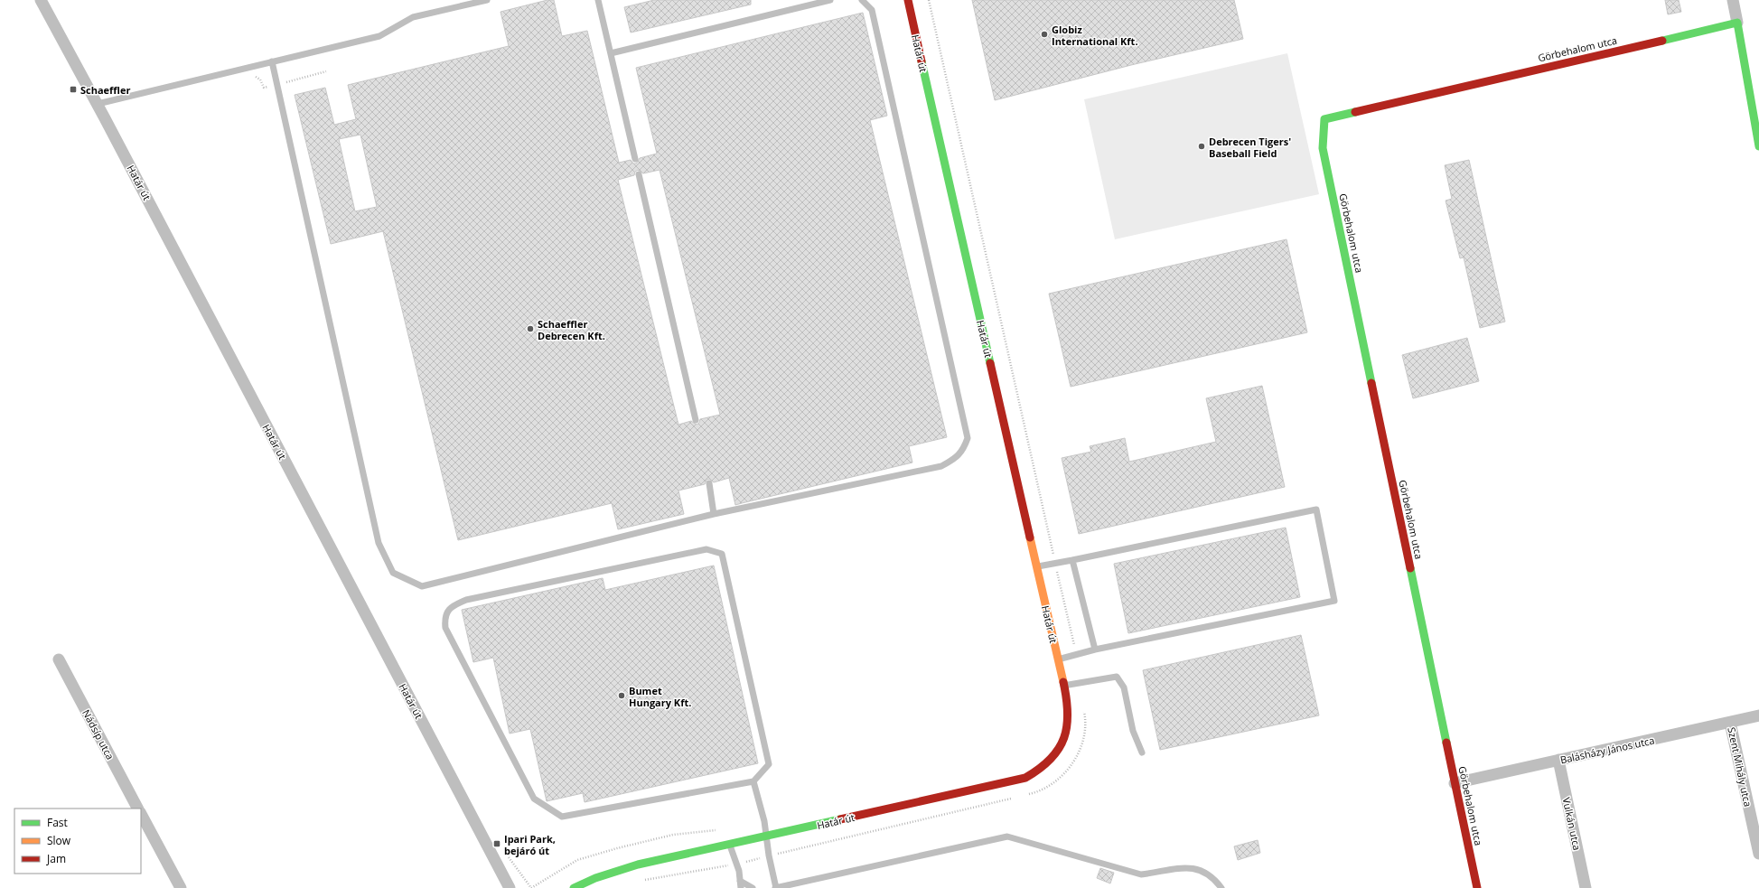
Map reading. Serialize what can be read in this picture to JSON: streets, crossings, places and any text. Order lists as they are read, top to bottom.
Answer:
{
  "streets": {
    "street": [
      "Görbehalom utca",
      "Határ út",
      "Nádsíp utca",
      "Balásházy János utca",
      "Szent Mihály utca",
      "Vulkán utca"
    ]
  },
  "crossings": [
    ["Görbehalom utca", "Balásházy János utca"],
    ["Balásházy János utca", "Szent Mihály utca"],
    ["Balásházy János utca", "Vulkán utca"]
  ],
  "places": {
    "other": [
      "Globiz International Kft.",
      "Debrecen Tigers' Baseball Field",
      "Schaeffler Debrecen Kft.",
      "Bumet Hungary Kft."
    ],
    "transit": ["Schaeffler", "Ipari Park, bejáró út"]
  },
  "legend": ["Fast", "Slow", "Jam"]
}
